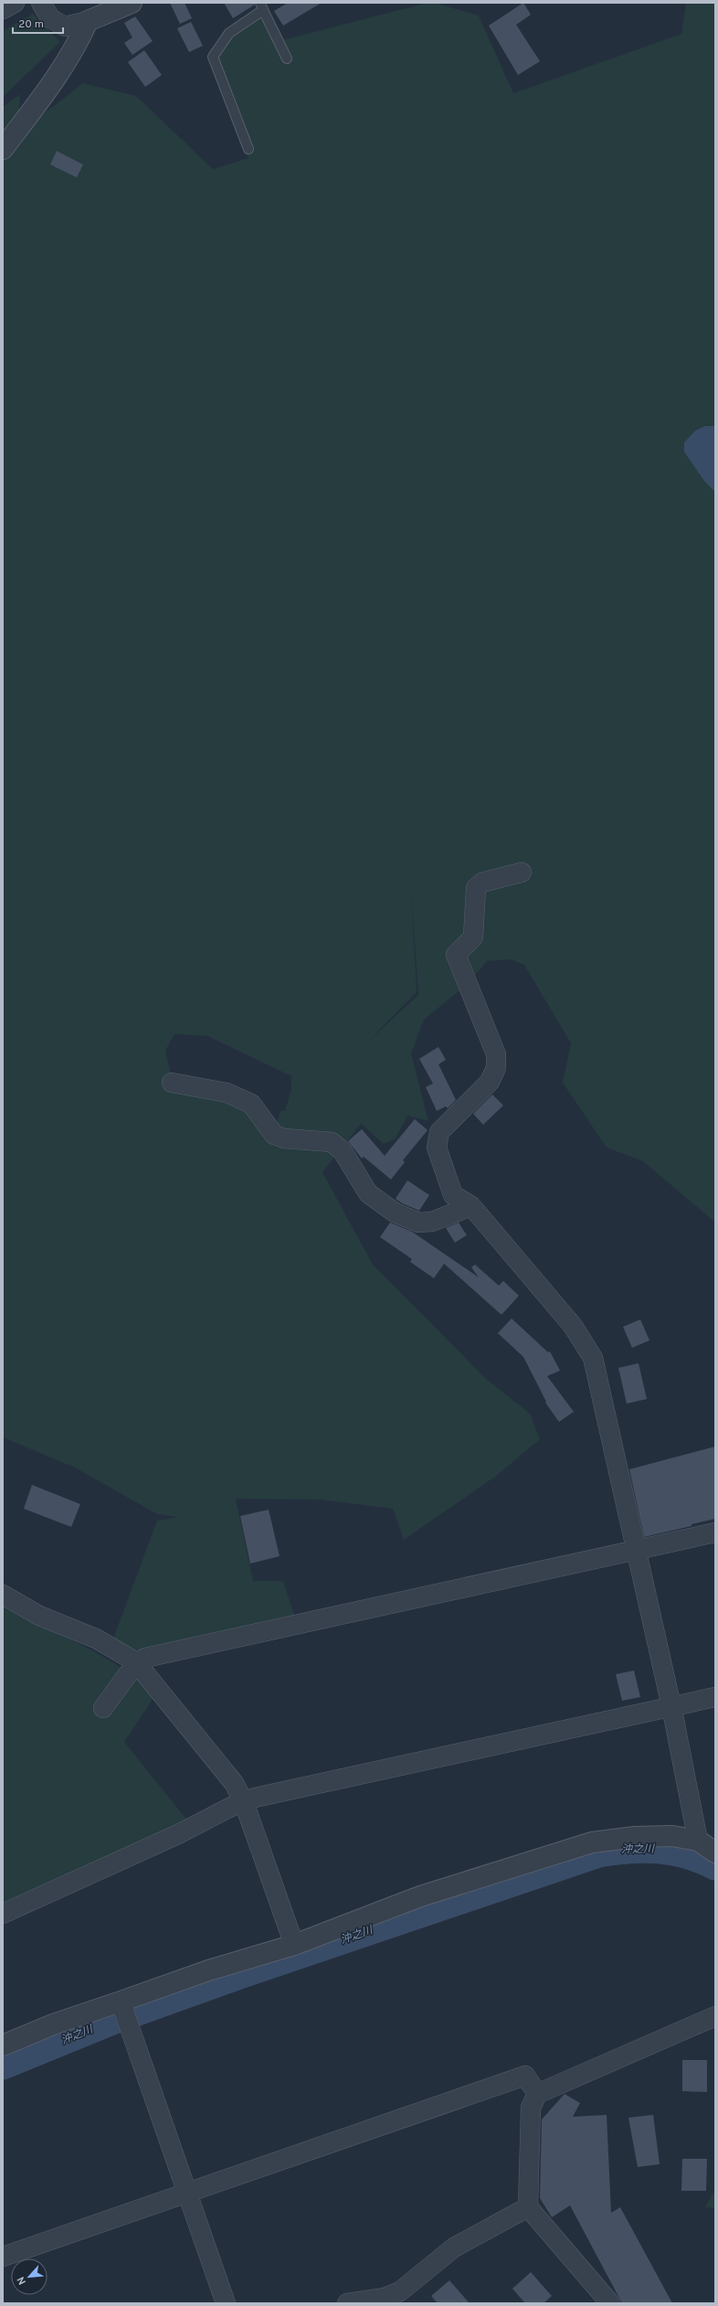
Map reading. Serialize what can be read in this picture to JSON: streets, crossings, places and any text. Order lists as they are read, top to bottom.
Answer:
{
  "water": ["沖之川"],
  "scale_bar": "20 m",
  "north": "bottom left"
}
